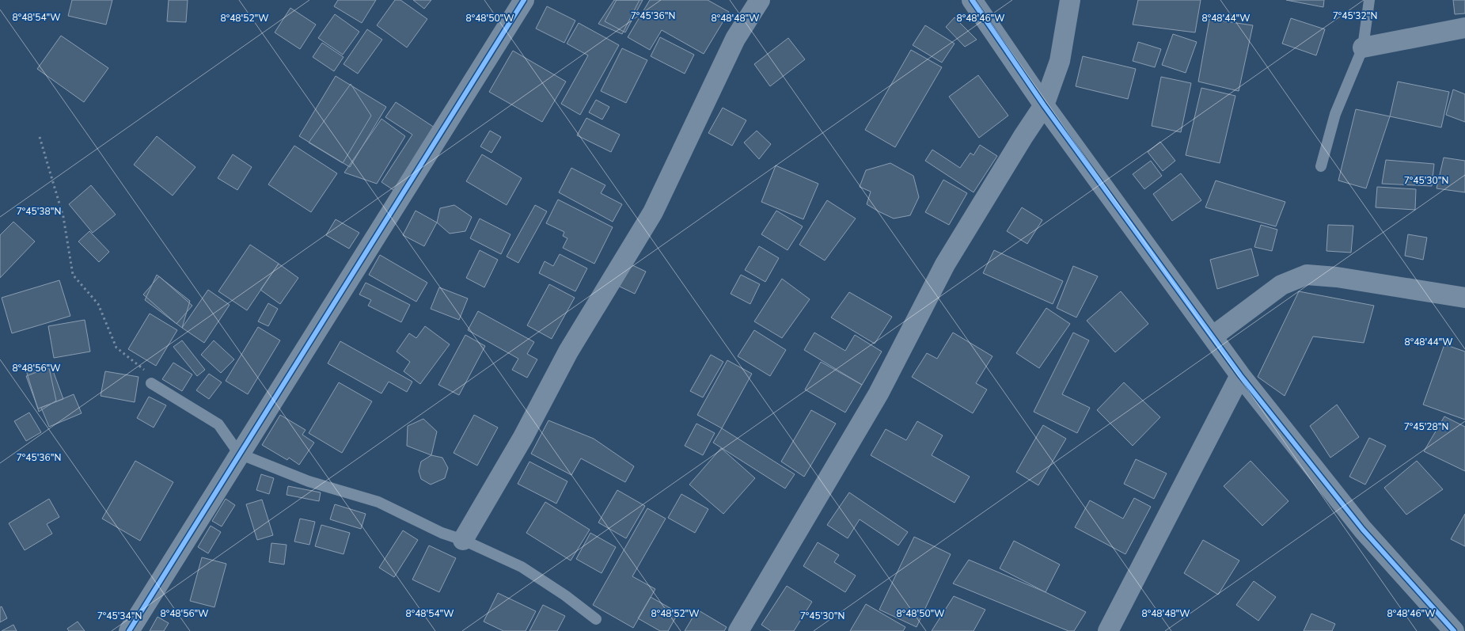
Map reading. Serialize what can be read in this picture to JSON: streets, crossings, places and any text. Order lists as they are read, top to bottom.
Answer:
{
  "coordinates": [
    "7°45'36\"N",
    "7°45'32\"N",
    "8°48'54\"W",
    "8°48'52\"W",
    "8°48'50\"W",
    "8°48'48\"W",
    "8°48'46\"W",
    "8°48'44\"W",
    "7°45'30\"N",
    "7°45'38\"N",
    "8°48'56\"W",
    "7°45'28\"N",
    "7°45'34\"N"
  ]
}
